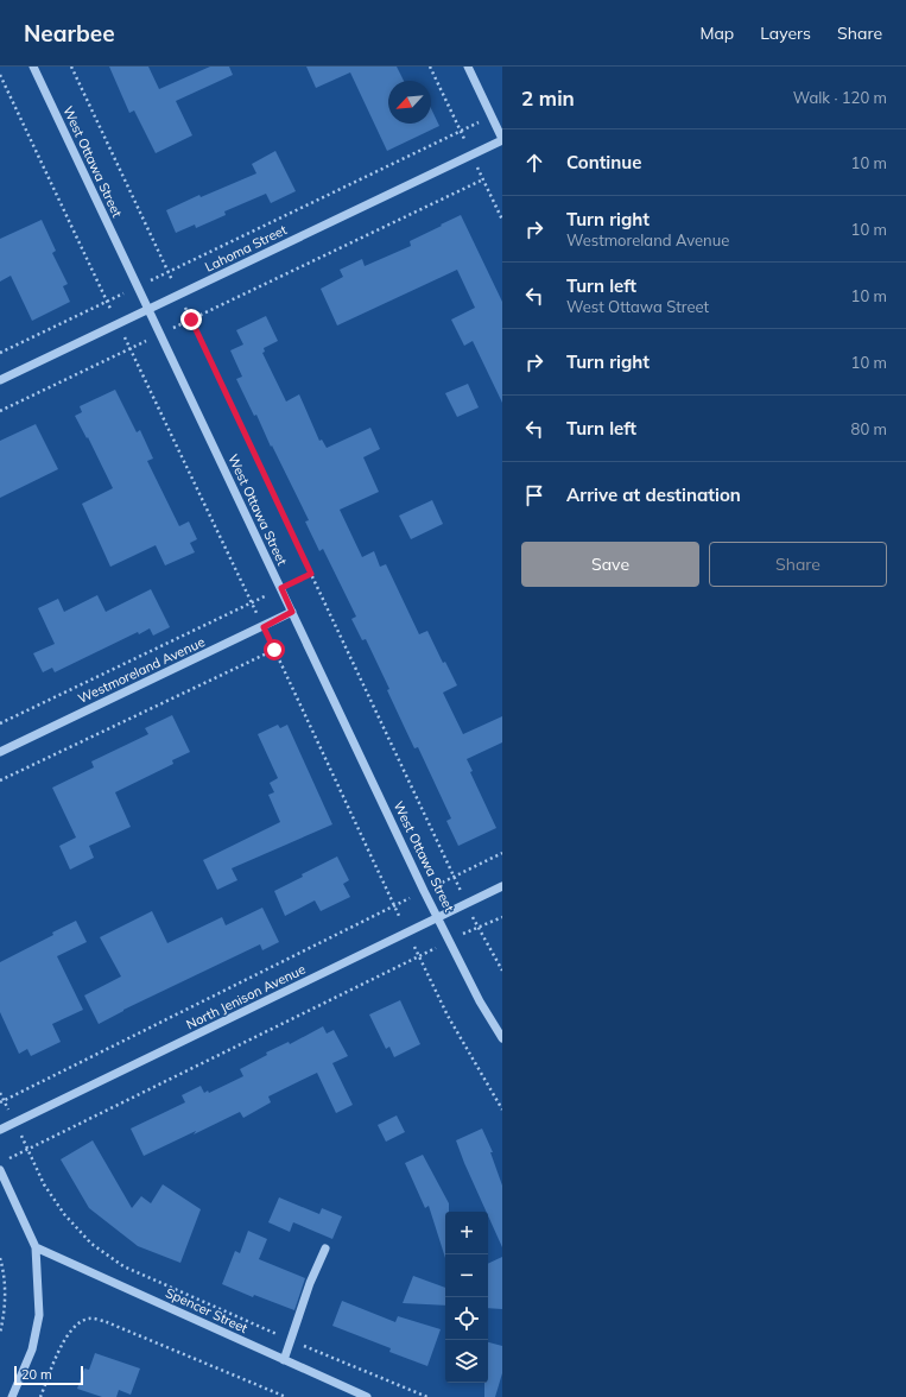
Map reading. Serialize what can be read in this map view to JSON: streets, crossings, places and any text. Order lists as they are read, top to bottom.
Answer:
{
  "streets": {
    "street": [
      "West Ottawa Street",
      "Lahoma Street",
      "Westmoreland Avenue",
      "North Jenison Avenue",
      "Spencer Street"
    ]
  },
  "crossings": [
    ["West Ottawa Street", "Lahoma Street"],
    ["West Ottawa Street", "Westmoreland Avenue"],
    ["West Ottawa Street", "North Jenison Avenue"]
  ],
  "scale_bar": "20 m",
  "north": "bottom left",
  "page": {
    "header": "Nearbee",
    "nav": ["Map", "Layers", "Share"],
    "heading": ["2 min", "Walk · 120 m"],
    "list": [
      ["Continue", "10 m"],
      ["Turn right", "Westmoreland Avenue", "10 m"],
      ["Turn left", "West Ottawa Street", "10 m"],
      ["Turn right", "10 m"],
      ["Turn left", "80 m"],
      "Arrive at destination"
    ],
    "buttons": ["Save", "Share"],
    "map_buttons": ["+", "−"],
    "scale": "20 m"
  }
}
